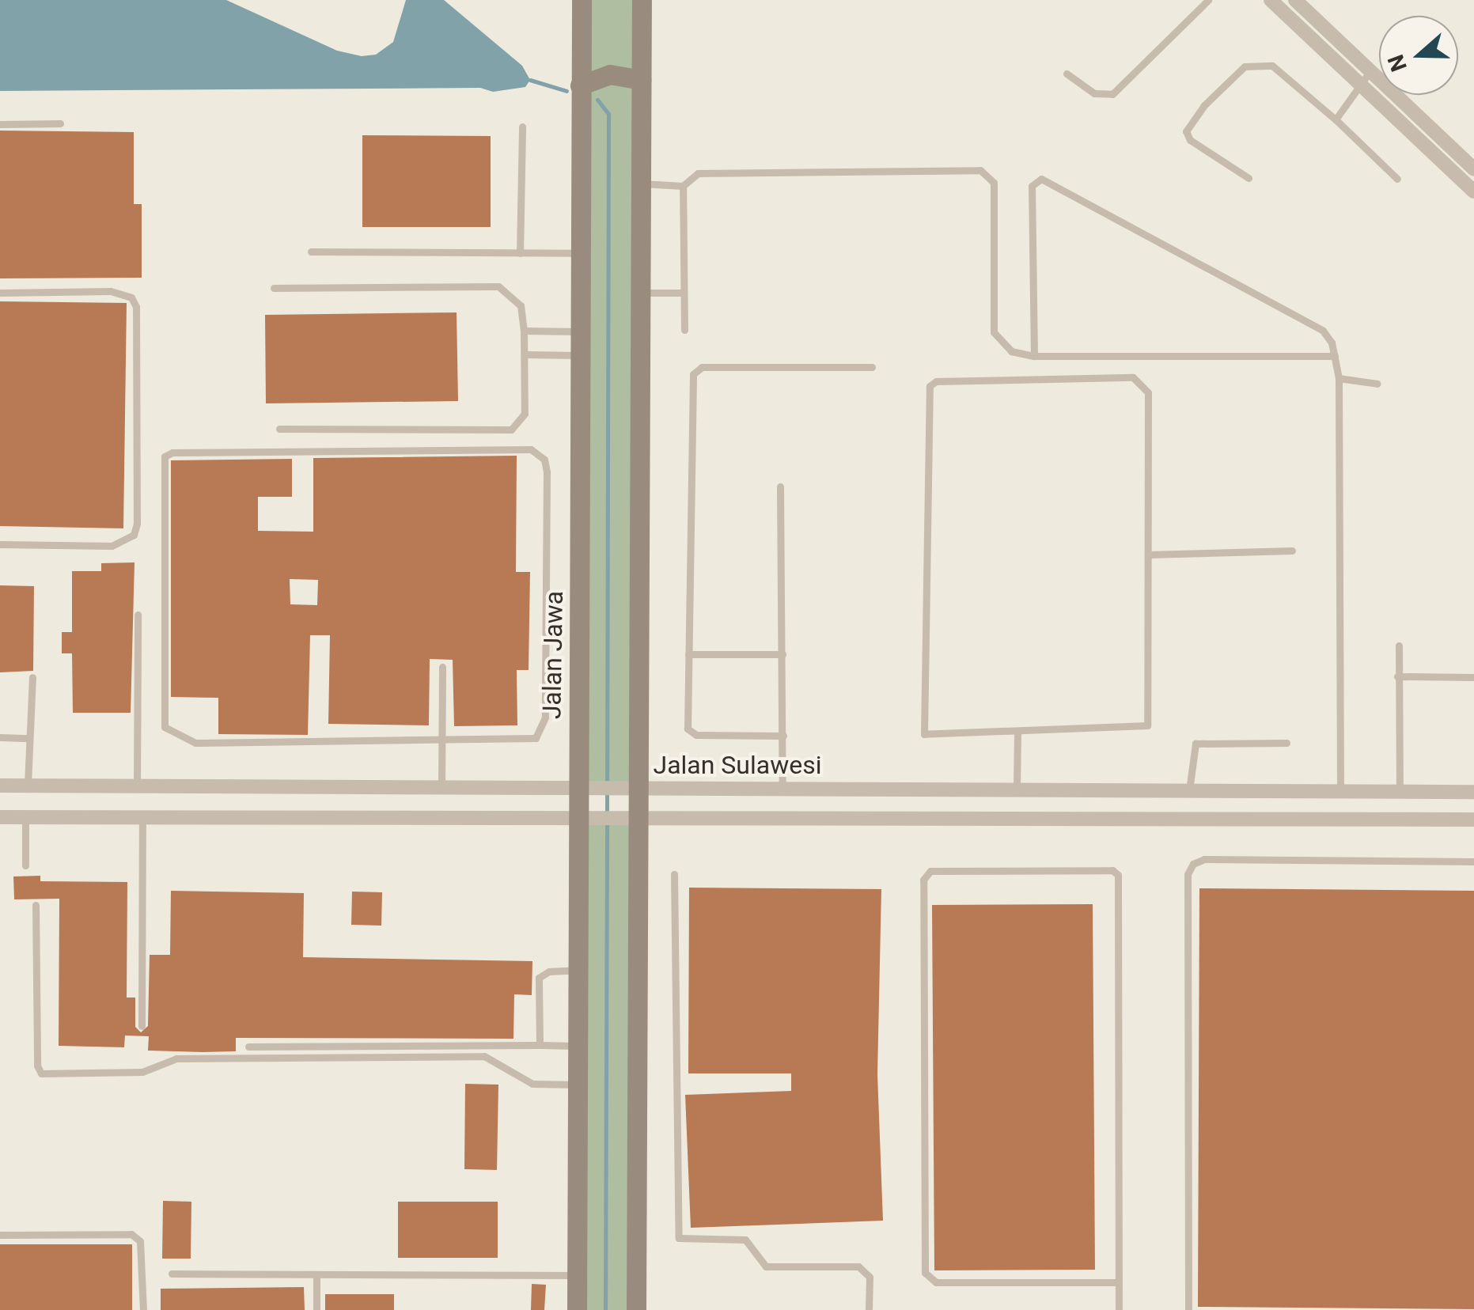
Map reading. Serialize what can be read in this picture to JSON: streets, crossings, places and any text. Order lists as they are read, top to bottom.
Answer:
{
  "streets": {
    "street": ["Jalan Jawa", "Jalan Sulawesi"]
  },
  "crossings": [
    ["Jalan Jawa", "Jalan Sulawesi"]
  ],
  "north": "left"
}
